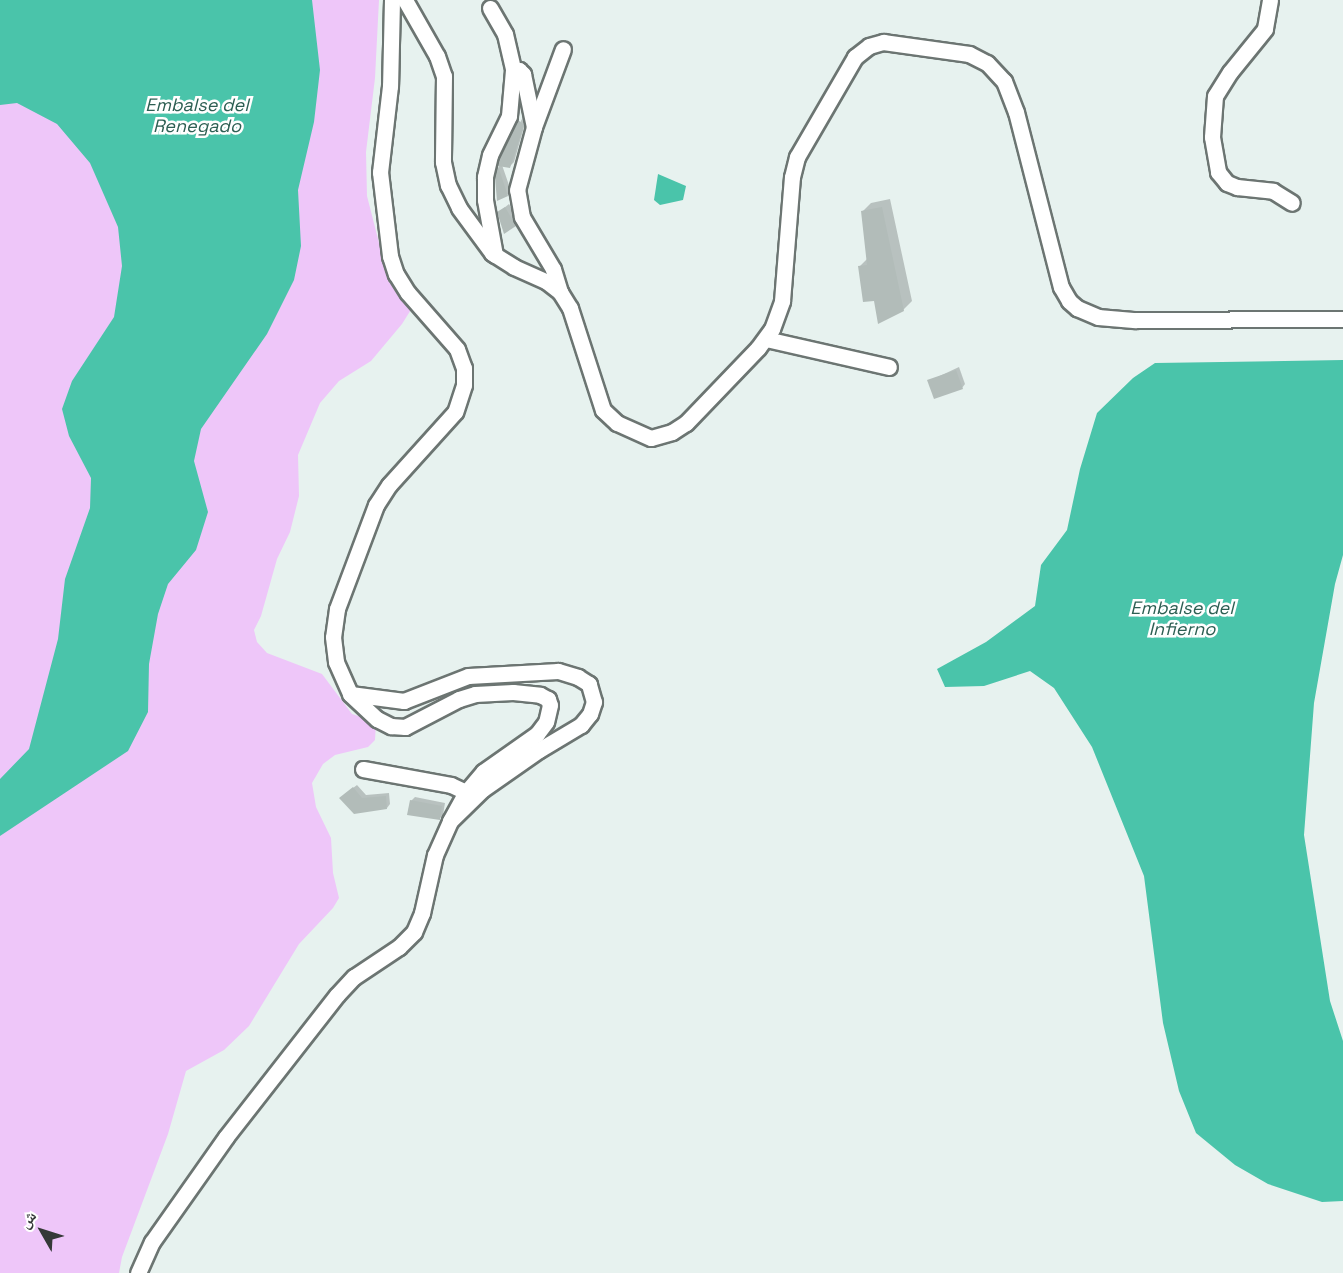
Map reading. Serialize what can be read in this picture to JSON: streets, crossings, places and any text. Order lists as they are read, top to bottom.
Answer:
{
  "water": ["Embalse del Renegado", "Embalse del Infierno"],
  "north": "top left"
}
